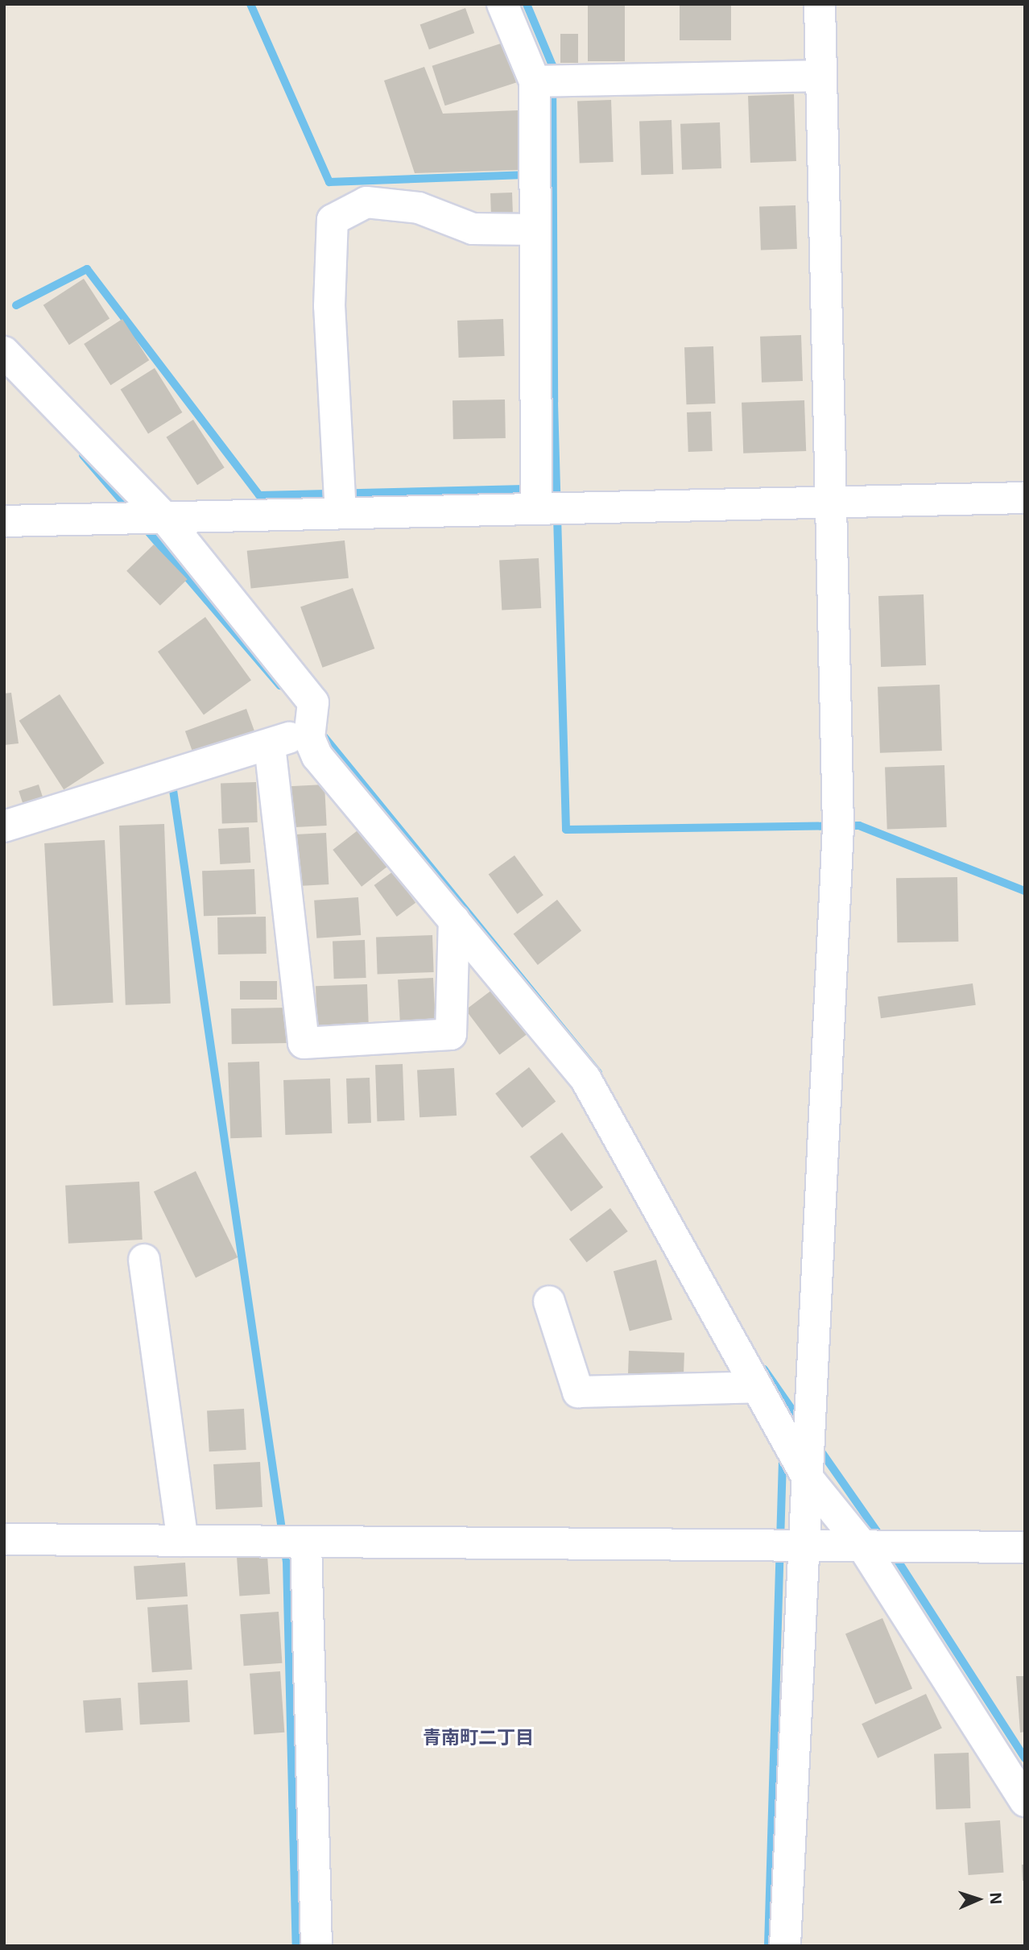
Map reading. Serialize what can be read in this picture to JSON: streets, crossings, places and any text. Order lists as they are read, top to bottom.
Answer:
{
  "districts": ["青南町二丁目"],
  "north": "right"
}
